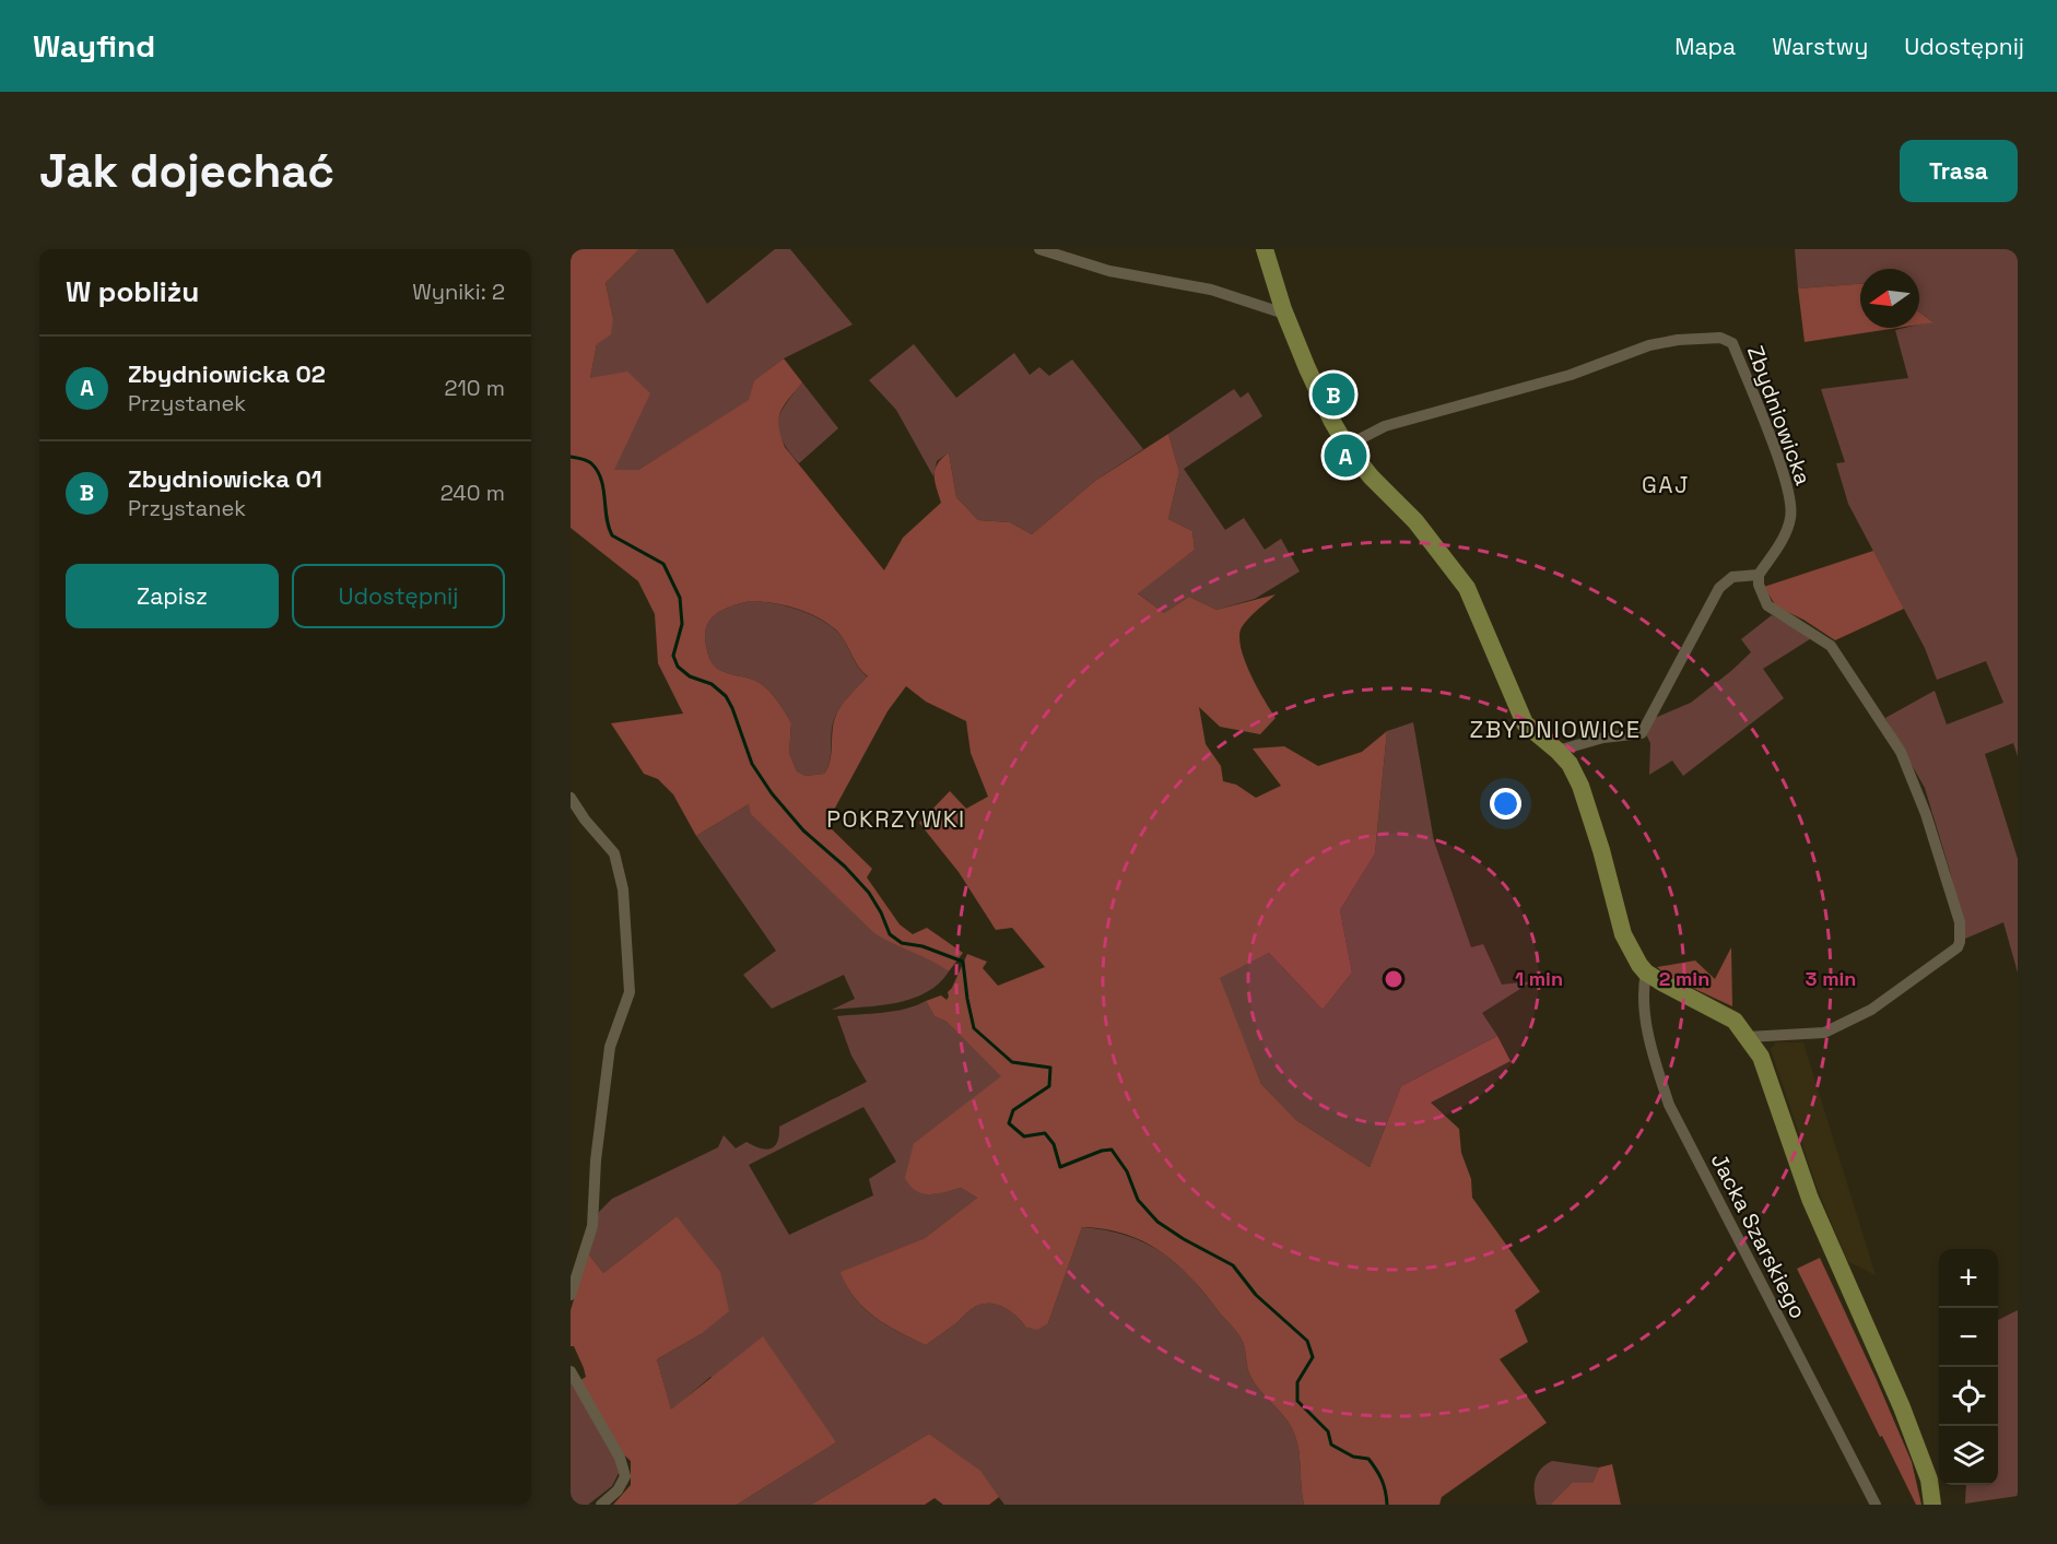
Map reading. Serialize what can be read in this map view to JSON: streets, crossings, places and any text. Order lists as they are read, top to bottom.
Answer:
{
  "streets": {
    "street": ["Zbydniowicka", "Jacka Szarskiego"]
  },
  "districts": ["GAJ", "ZBYDNIOWICE", "POKRZYWKI"],
  "north": "left",
  "page": {
    "header": "Wayfind",
    "nav": ["Mapa", "Warstwy", "Udostępnij"],
    "buttons": [
      "Trasa",
      ["Zapisz", "Udostępnij"]
    ],
    "title": "Jak dojechać",
    "heading": ["W pobliżu", "Wyniki: 2"],
    "list": [
      {
        "mark": "A",
        "name": "Zbydniowicka 02",
        "note": "Przystanek",
        "value": "210 m"
      },
      {
        "mark": "B",
        "name": "Zbydniowicka 01",
        "note": "Przystanek",
        "value": "240 m"
      }
    ],
    "pins": ["B", "A"],
    "map_buttons": ["+", "−"]
  },
  "rings": ["1 min", "2 min", "3 min"]
}
